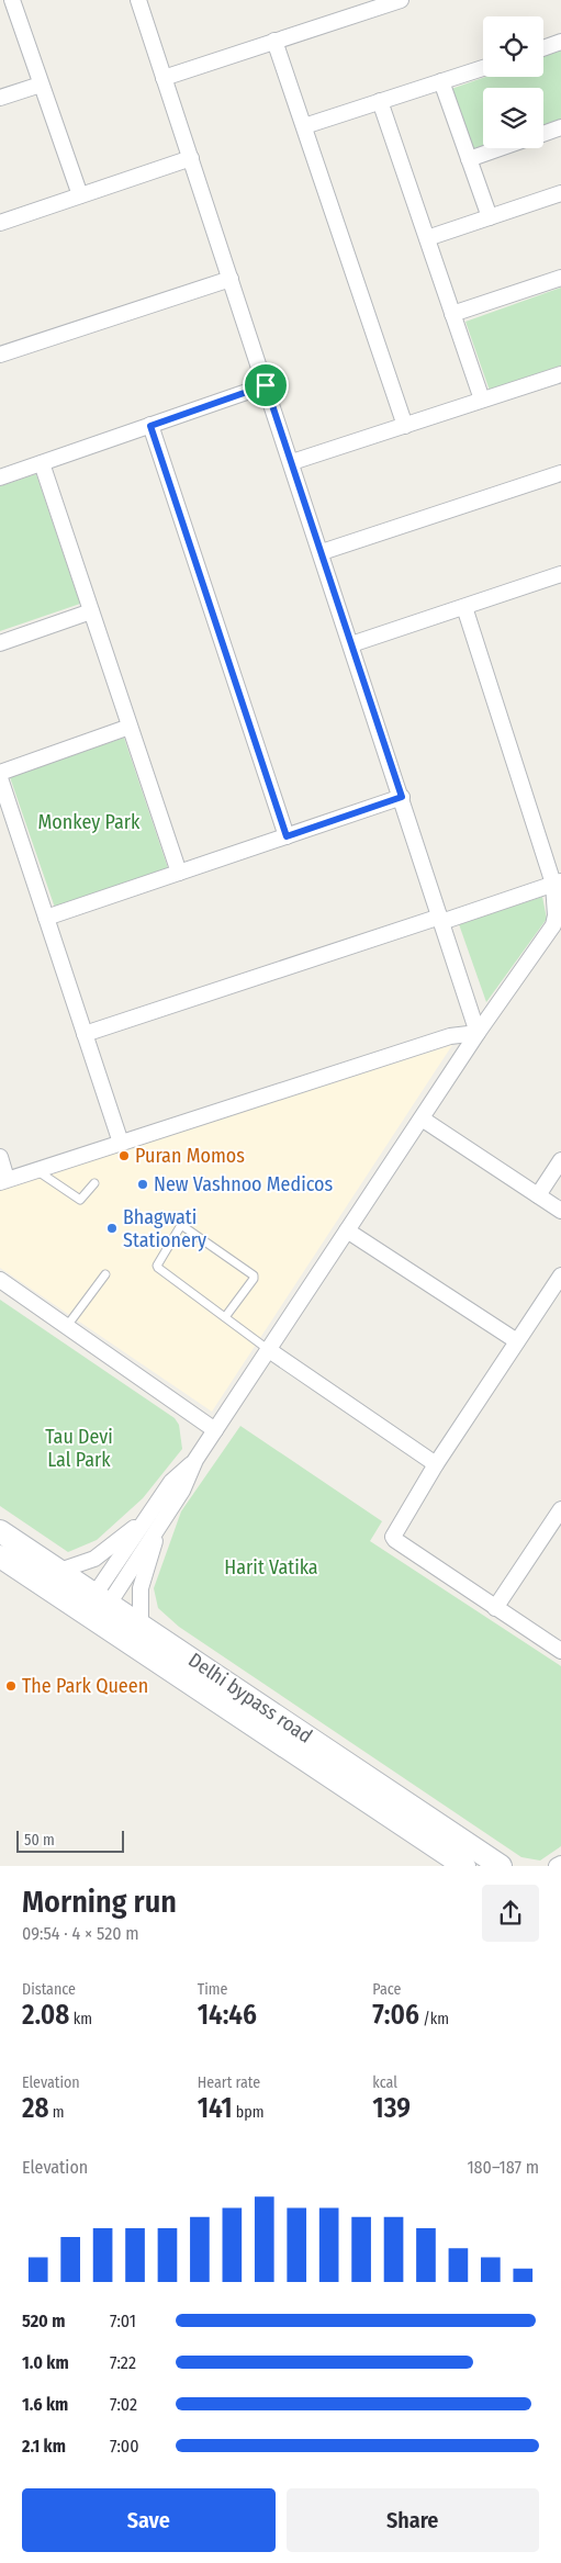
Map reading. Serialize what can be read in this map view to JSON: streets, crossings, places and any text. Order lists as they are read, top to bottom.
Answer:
{
  "streets": {
    "main road": ["Delhi bypass road"]
  },
  "parks": ["Monkey Park", "Tau Devi Lal Park", "Harit Vatika"],
  "places": [
    "Puran Momos",
    "New Vashnoo Medicos",
    "Bhagwati Stationery",
    "The Park Queen"
  ],
  "scale_bar": "50 m",
  "page": {
    "scale": "50 m",
    "heading": ["Morning run", "09:54 · 4 × 520 m"],
    "stats": [
      ["Distance", "2.08 km"],
      ["Time", "14:46"],
      ["Pace", "7:06 /km"],
      ["Elevation", "28 m"],
      ["Heart rate", "141 bpm"],
      ["kcal", "139"]
    ],
    "chart": ["Elevation", "180–187 m"],
    "list": [
      {
        "name": "520 m",
        "note": "7:01"
      },
      {
        "name": "1.0 km",
        "note": "7:22"
      },
      {
        "name": "1.6 km",
        "note": "7:02"
      },
      {
        "name": "2.1 km",
        "note": "7:00"
      }
    ],
    "buttons": ["Save", "Share"]
  }
}
